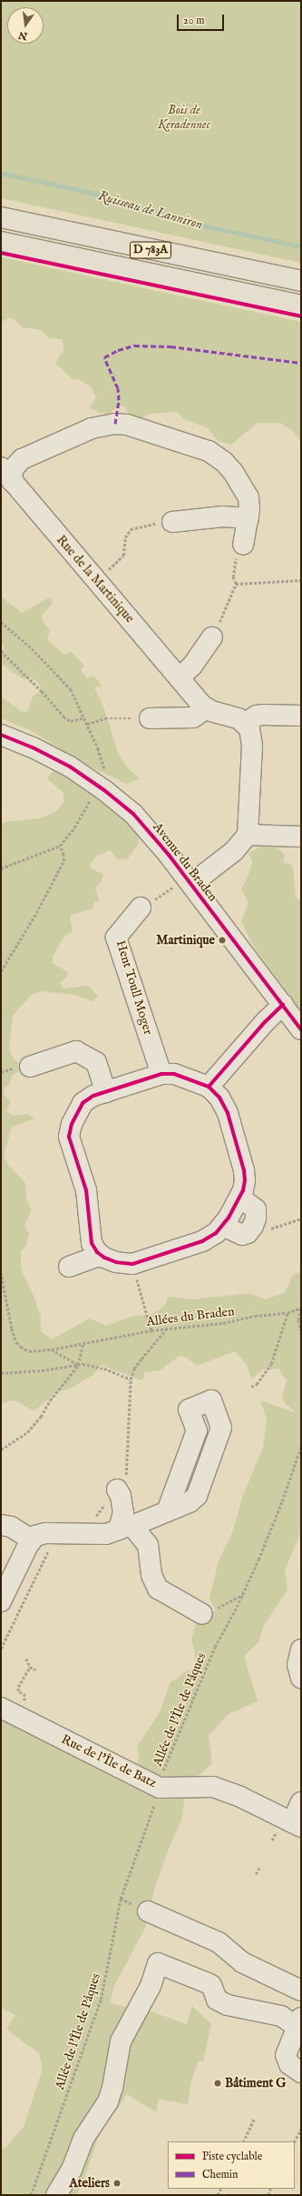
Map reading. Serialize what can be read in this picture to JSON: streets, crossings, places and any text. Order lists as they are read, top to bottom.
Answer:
{
  "streets": {
    "main road": ["D 783A"],
    "street": [
      "Rue de la Martinique",
      "Avenue du Braden",
      "Hent Toull Moger",
      "Rue de l'Île de Batz"
    ],
    "path": ["Allées du Braden", "Allée de l'Île de Pâques"]
  },
  "crossings": [
    ["Allée de l'Île de Pâques", "Rue de l'Île de Batz"]
  ],
  "water": ["Ruisseau de Lanniron"],
  "parks": ["Bois de Keradennec"],
  "places": ["Martinique", "Bâtiment G", "Ateliers"],
  "legend": ["Piste cyclable", "Chemin"],
  "scale_bar": "20 m",
  "north": "bottom"
}
